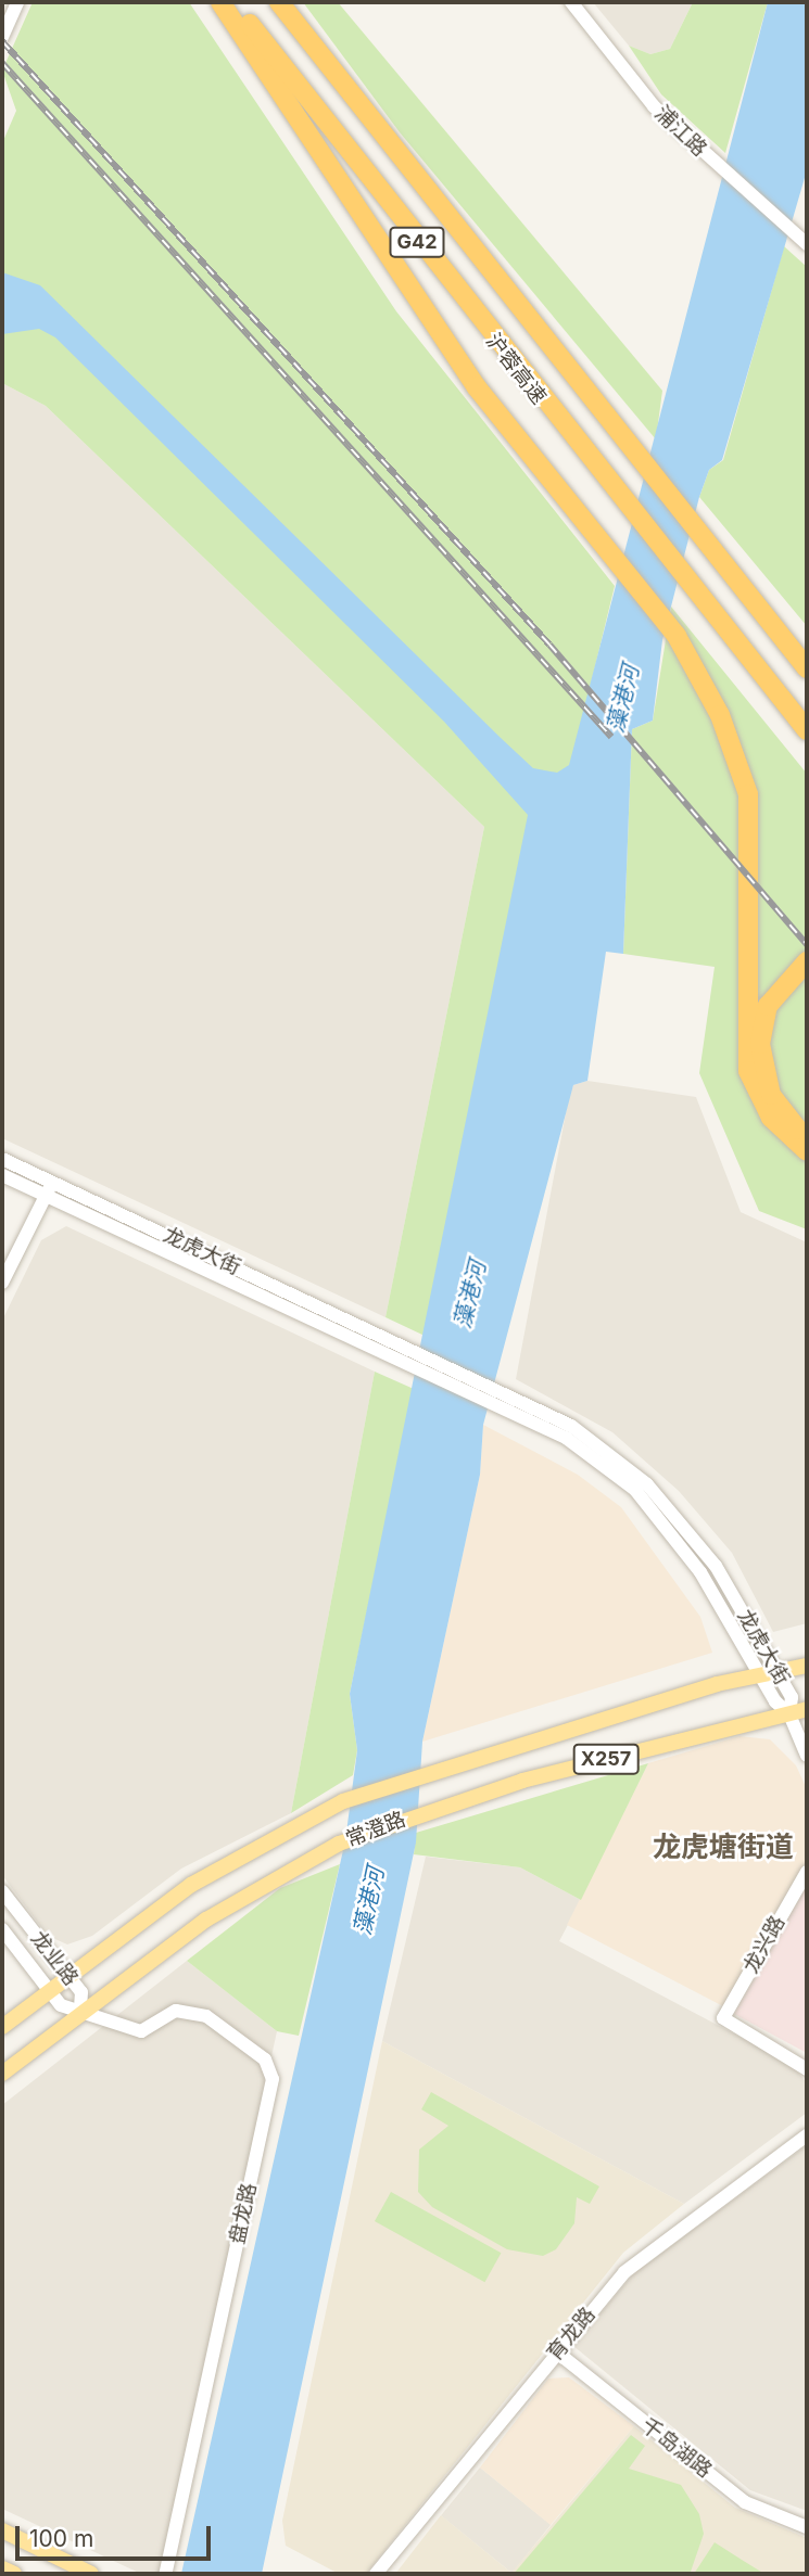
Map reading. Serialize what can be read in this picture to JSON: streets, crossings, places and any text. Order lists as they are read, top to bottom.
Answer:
{
  "streets": {
    "highway": ["G42", "沪蓉高速"],
    "main road": ["X257", "常澄路"],
    "street": [
      "浦江路",
      "龙虎大街",
      "龙兴路",
      "龙业路",
      "盘龙路",
      "育龙路",
      "千岛湖路"
    ]
  },
  "crossings": [
    ["龙虎大街", "常澄路"],
    ["常澄路", "龙业路"],
    ["常澄路", "盘龙路"],
    ["龙业路", "盘龙路"],
    ["育龙路", "千岛湖路"]
  ],
  "districts": ["龙虎塘街道"],
  "water": ["藻港河"],
  "scale_bar": "100 m"
}
